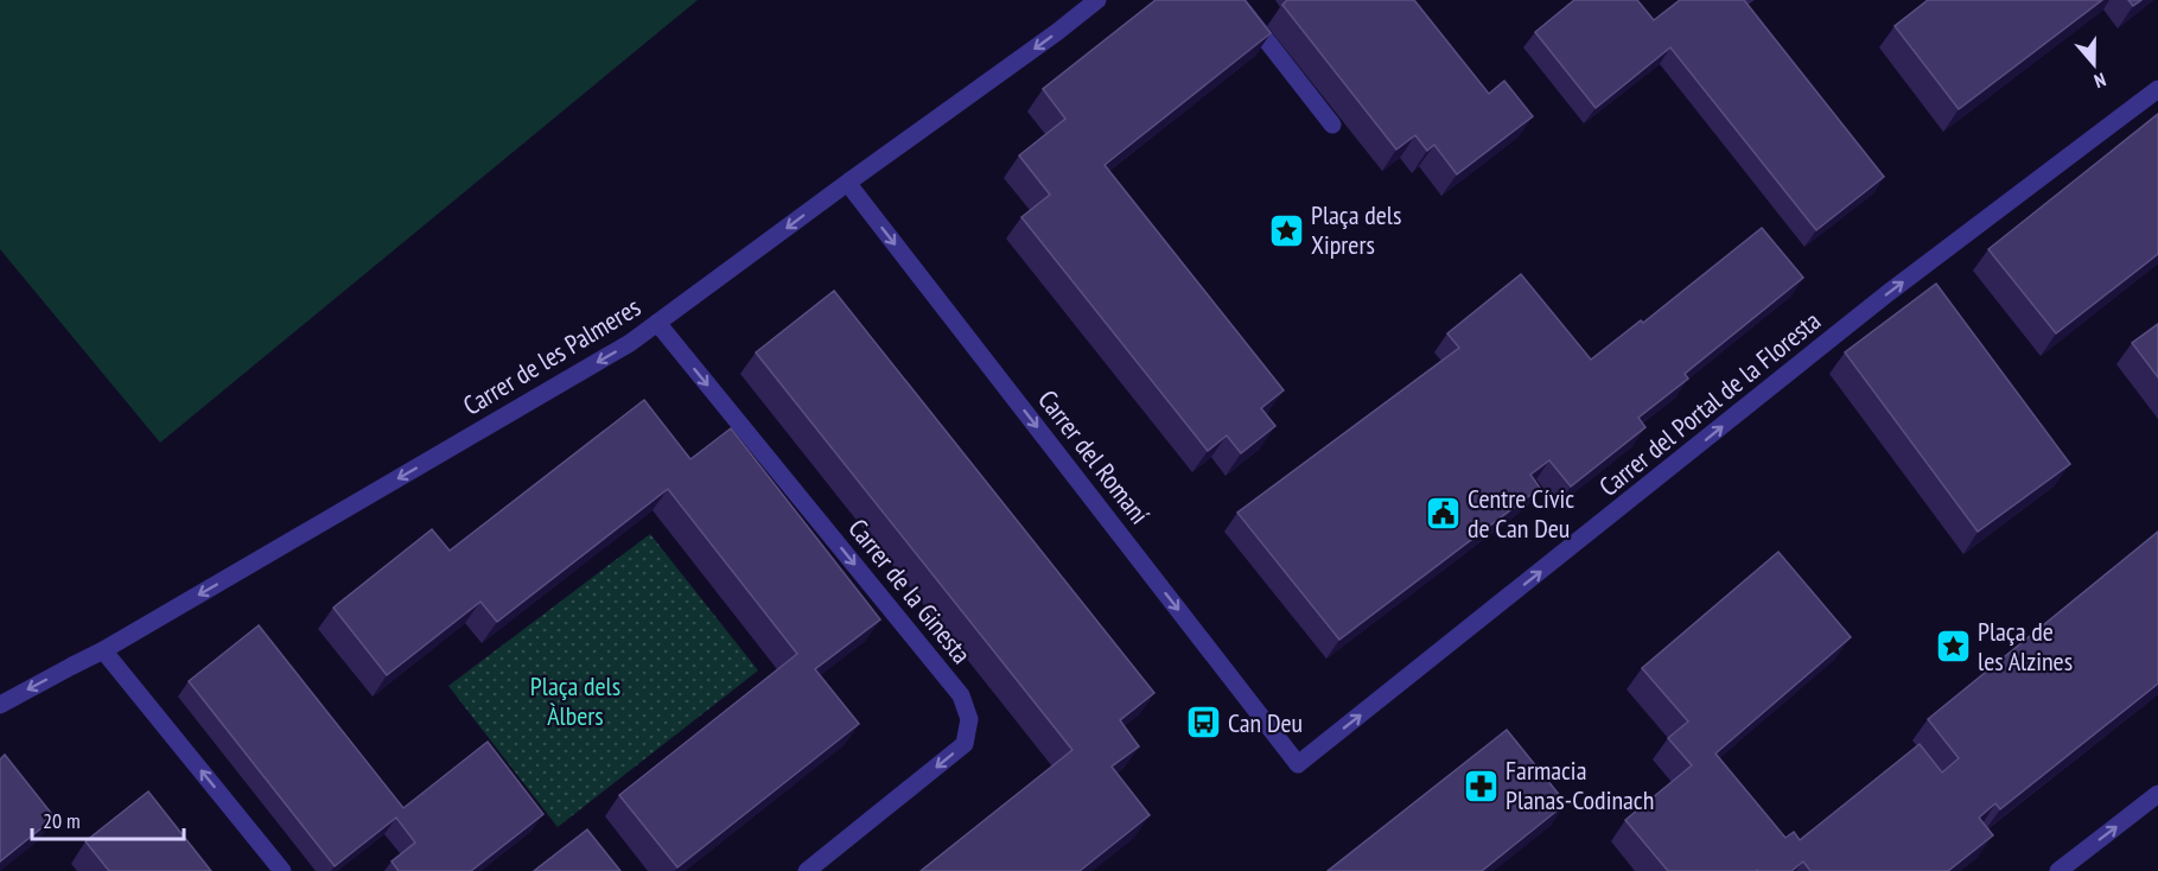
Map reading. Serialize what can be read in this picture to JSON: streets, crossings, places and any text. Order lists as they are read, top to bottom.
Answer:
{
  "streets": {
    "street": [
      "Carrer de les Palmeres",
      "Carrer del Portal de la Floresta",
      "Carrer del Romaní",
      "Carrer de la Ginesta"
    ]
  },
  "crossings": [
    ["Carrer de les Palmeres", "Carrer del Romaní"],
    ["Carrer de les Palmeres", "Carrer de la Ginesta"],
    ["Carrer del Portal de la Floresta", "Carrer del Romaní"]
  ],
  "one_way": ["Carrer de les Palmeres", "Carrer del Portal de la Floresta", "Carrer del Romaní"],
  "parks": ["Plaça dels Àlbers"],
  "places": {
    "place": ["Plaça dels Xiprers", "Plaça de les Alzines"],
    "public building": ["Centre Cívic de Can Deu"],
    "bus stop": ["Can Deu"],
    "pharmacy": ["Farmacia Planas-Codinach"]
  },
  "scale_bar": "20 m",
  "north": "bottom"
}
